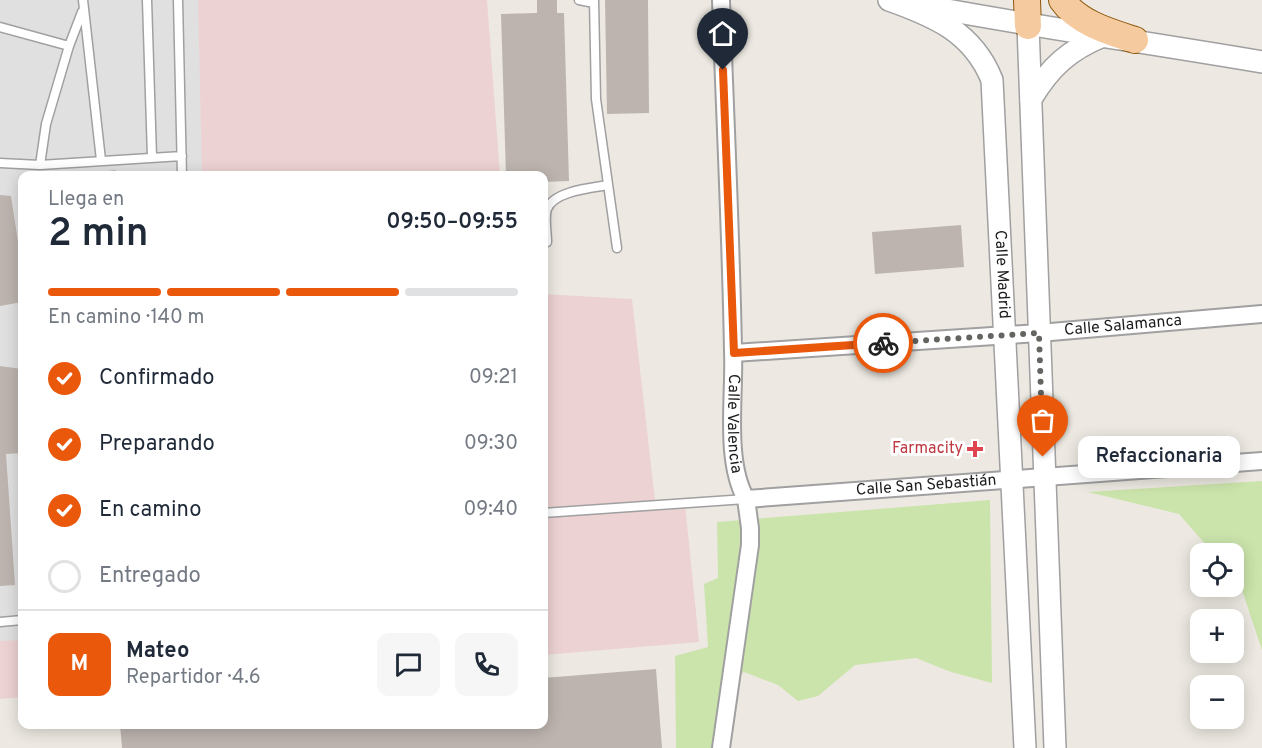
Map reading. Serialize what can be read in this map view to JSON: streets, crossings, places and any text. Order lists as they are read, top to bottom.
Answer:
{
  "streets": {
    "street": [
      "Calle Madrid",
      "Calle Salamanca",
      "Calle Valencia",
      "Calle San Sebastián"
    ]
  },
  "crossings": [
    ["Calle Madrid", "Calle Salamanca"],
    ["Calle Madrid", "Calle San Sebastián"],
    ["Calle Salamanca", "Calle Valencia"],
    ["Calle Valencia", "Calle San Sebastián"]
  ],
  "places": {
    "health": ["Farmacity"],
    "other": ["Refaccionaria"]
  },
  "page": {
    "heading": ["2 min", "Llega en", "09:50–09:55"],
    "panel": ["Mateo", "Repartidor · 4.6"],
    "bar": "En camino · 140 m",
    "list": [
      ["Confirmado", "09:21"],
      ["Preparando", "09:30"],
      ["En camino", "09:40"],
      "Entregado"
    ],
    "bubble": "Refaccionaria",
    "map_buttons": ["+", "−"],
    "round": "M"
  }
}
